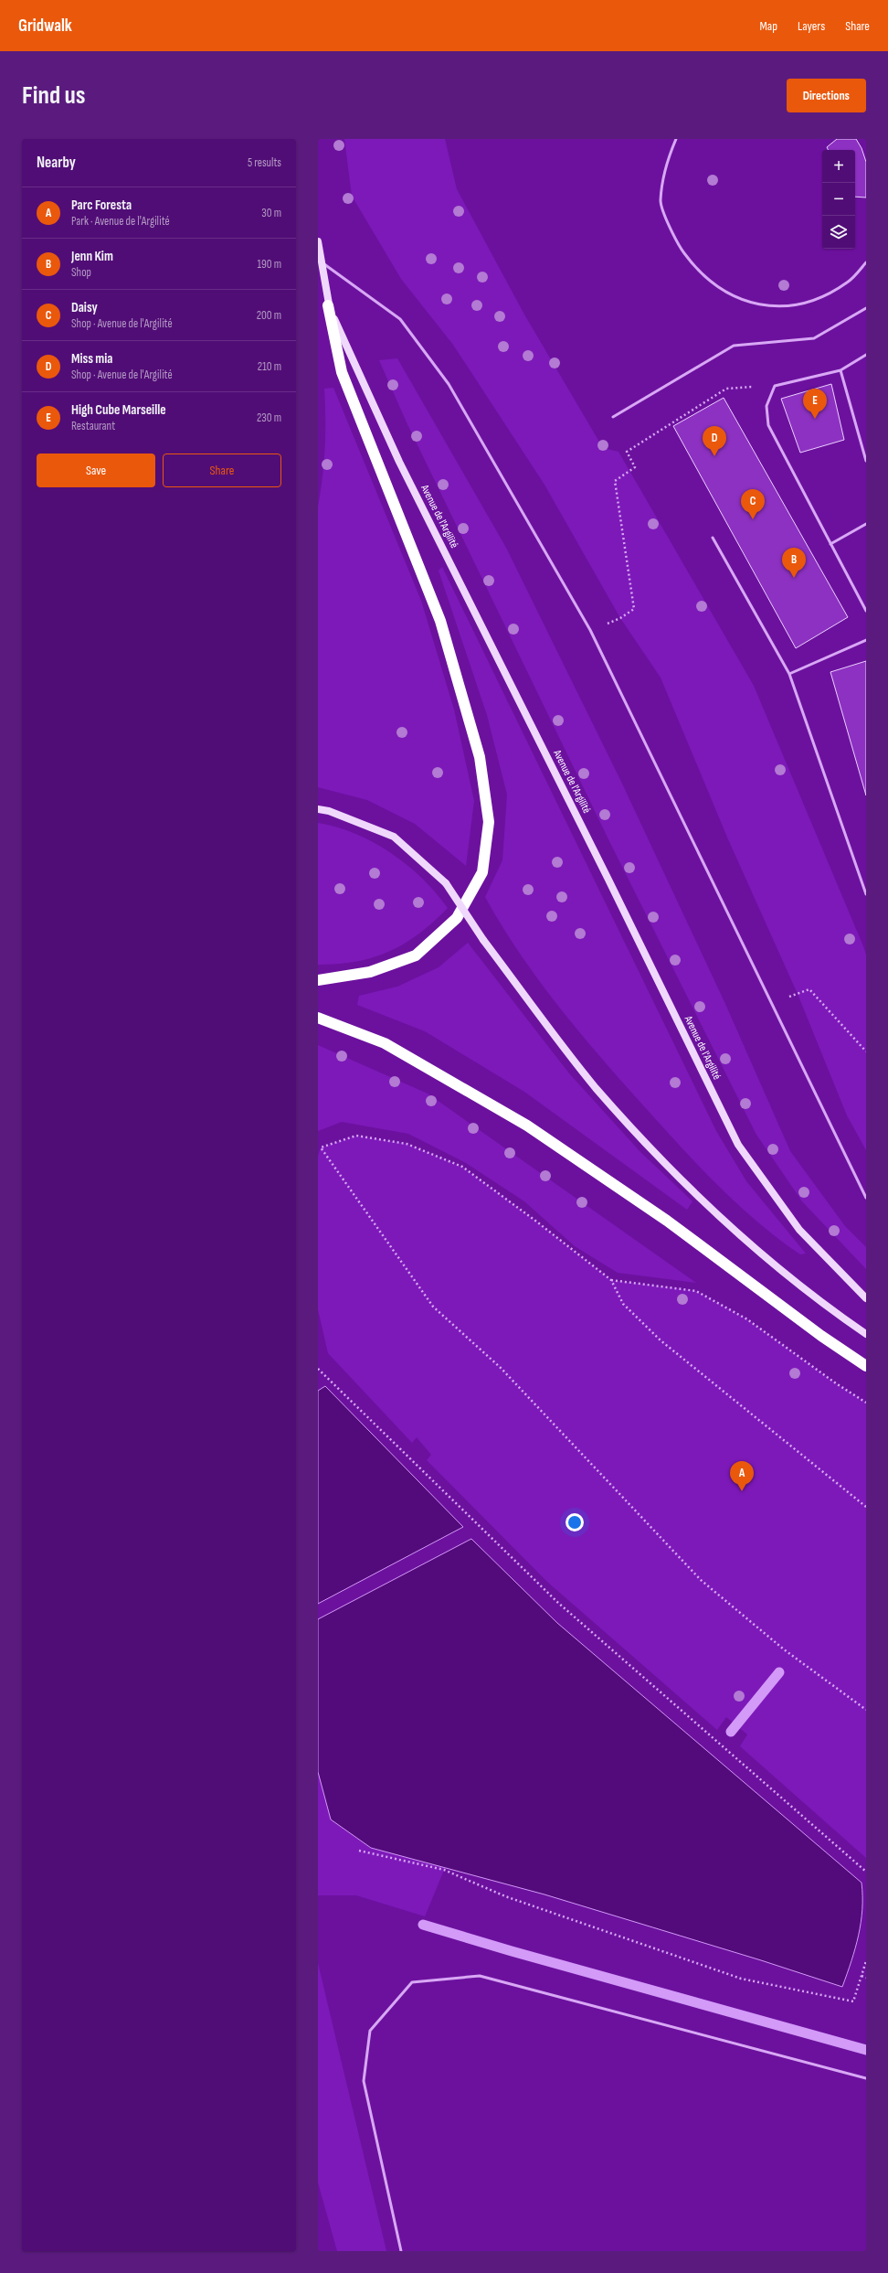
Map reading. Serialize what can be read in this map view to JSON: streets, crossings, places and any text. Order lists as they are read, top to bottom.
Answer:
{
  "streets": {
    "street": ["Avenue de l'Argilité"]
  },
  "page": {
    "header": "Gridwalk",
    "nav": ["Map", "Layers", "Share"],
    "buttons": [
      "Directions",
      ["Save", "Share"]
    ],
    "title": "Find us",
    "heading": ["Nearby", "5 results"],
    "map_buttons": ["+", "−"],
    "list": [
      {
        "mark": "A",
        "name": "Parc Foresta",
        "note": "Park · Avenue de l'Argilité",
        "value": "30 m"
      },
      {
        "mark": "B",
        "name": "Jenn Kim",
        "note": "Shop",
        "value": "190 m"
      },
      {
        "mark": "C",
        "name": "Daisy",
        "note": "Shop · Avenue de l'Argilité",
        "value": "200 m"
      },
      {
        "mark": "D",
        "name": "Miss mia",
        "note": "Shop · Avenue de l'Argilité",
        "value": "210 m"
      },
      {
        "mark": "E",
        "name": "High Cube Marseille",
        "note": "Restaurant",
        "value": "230 m"
      }
    ],
    "pins": [
      "E",
      "D",
      "C",
      "B",
      "A"
    ]
  }
}
